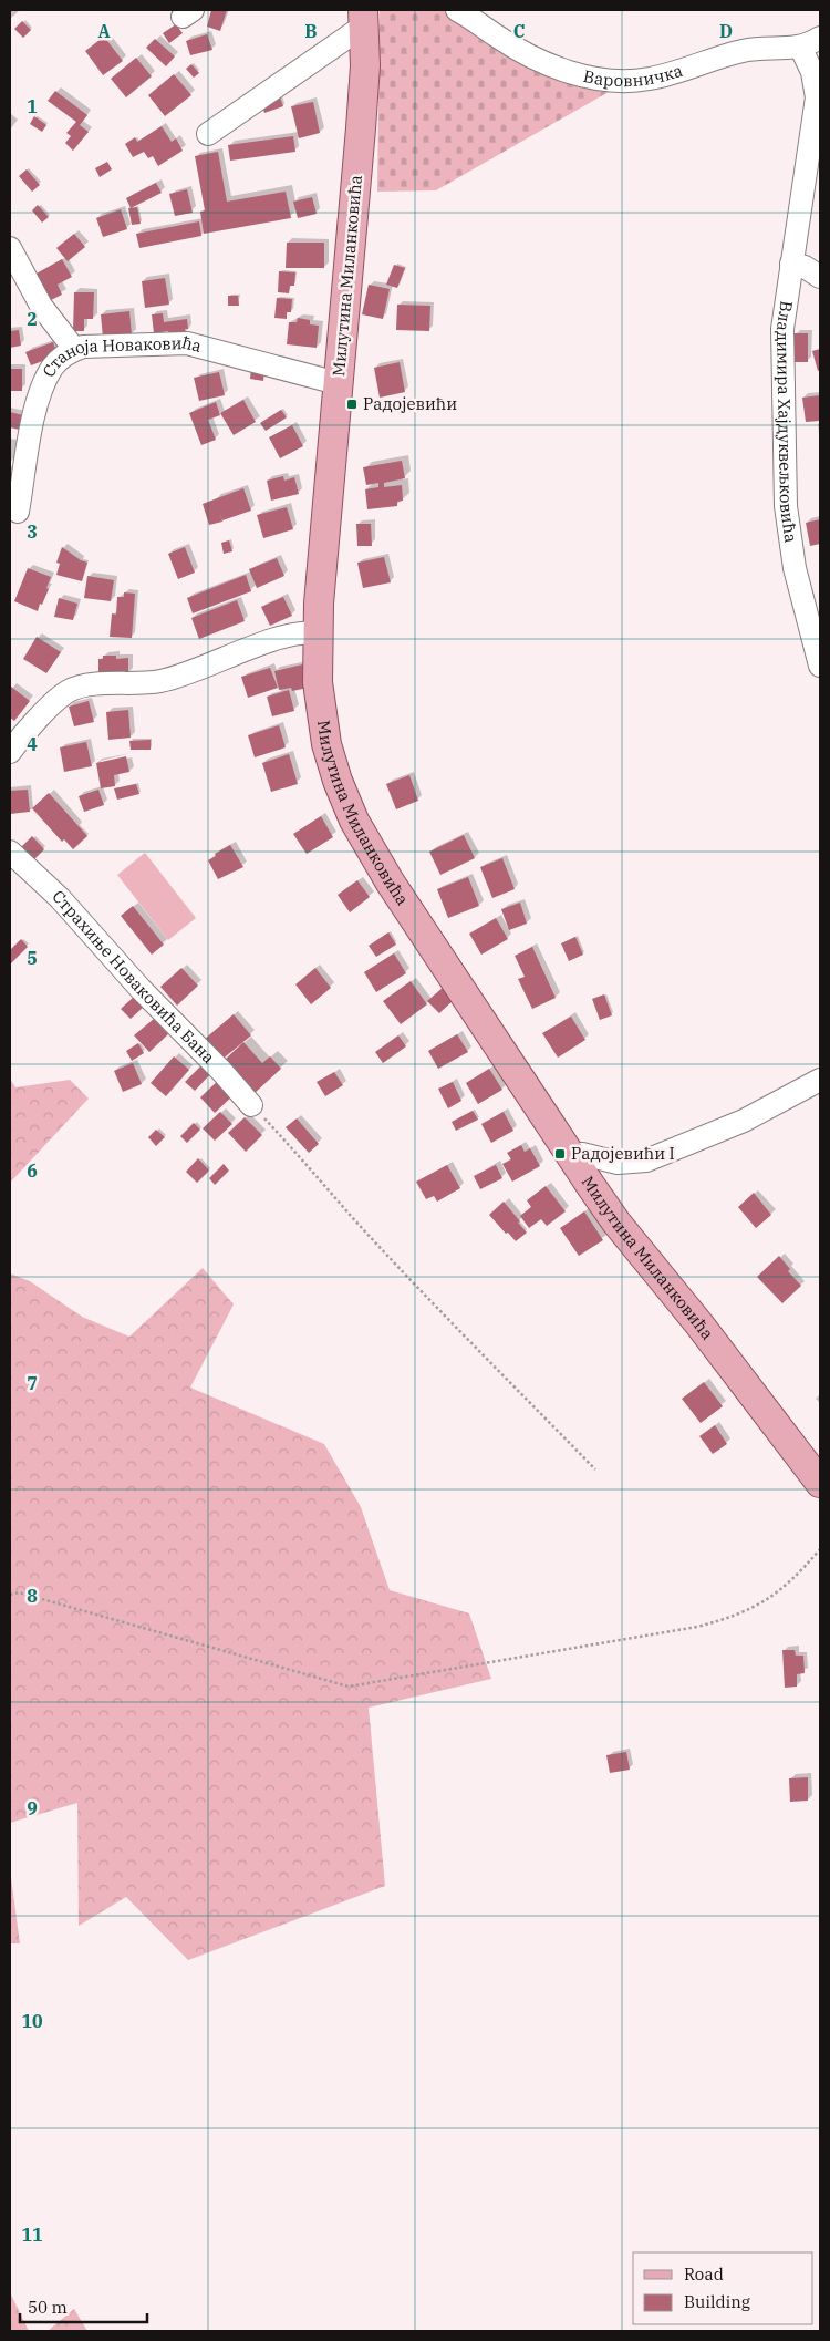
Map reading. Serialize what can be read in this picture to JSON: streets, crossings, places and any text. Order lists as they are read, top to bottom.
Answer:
{
  "streets": {
    "main road": ["Милутина Миланковића"],
    "street": [
      "Варовничка",
      "Станоја Новаковића",
      "Владимира Хајдуквељковића",
      "Страхиње Новаковића Бана"
    ]
  },
  "crossings": [
    ["Варовничка", "Владимира Хајдуквељковића"],
    ["Милутина Миланковића", "Станоја Новаковића"]
  ],
  "places": {
    "transit": ["Радојевићи", "Радојевићи I"]
  },
  "legend": ["Road", "Building"],
  "scale_bar": "50 m",
  "grid": {
    "columns": [
      "A",
      "B",
      "C",
      "D"
    ],
    "rows": [
      "1",
      "2",
      "3",
      "4",
      "5",
      "6",
      "7",
      "8",
      "9",
      "10",
      "11"
    ]
  }
}
